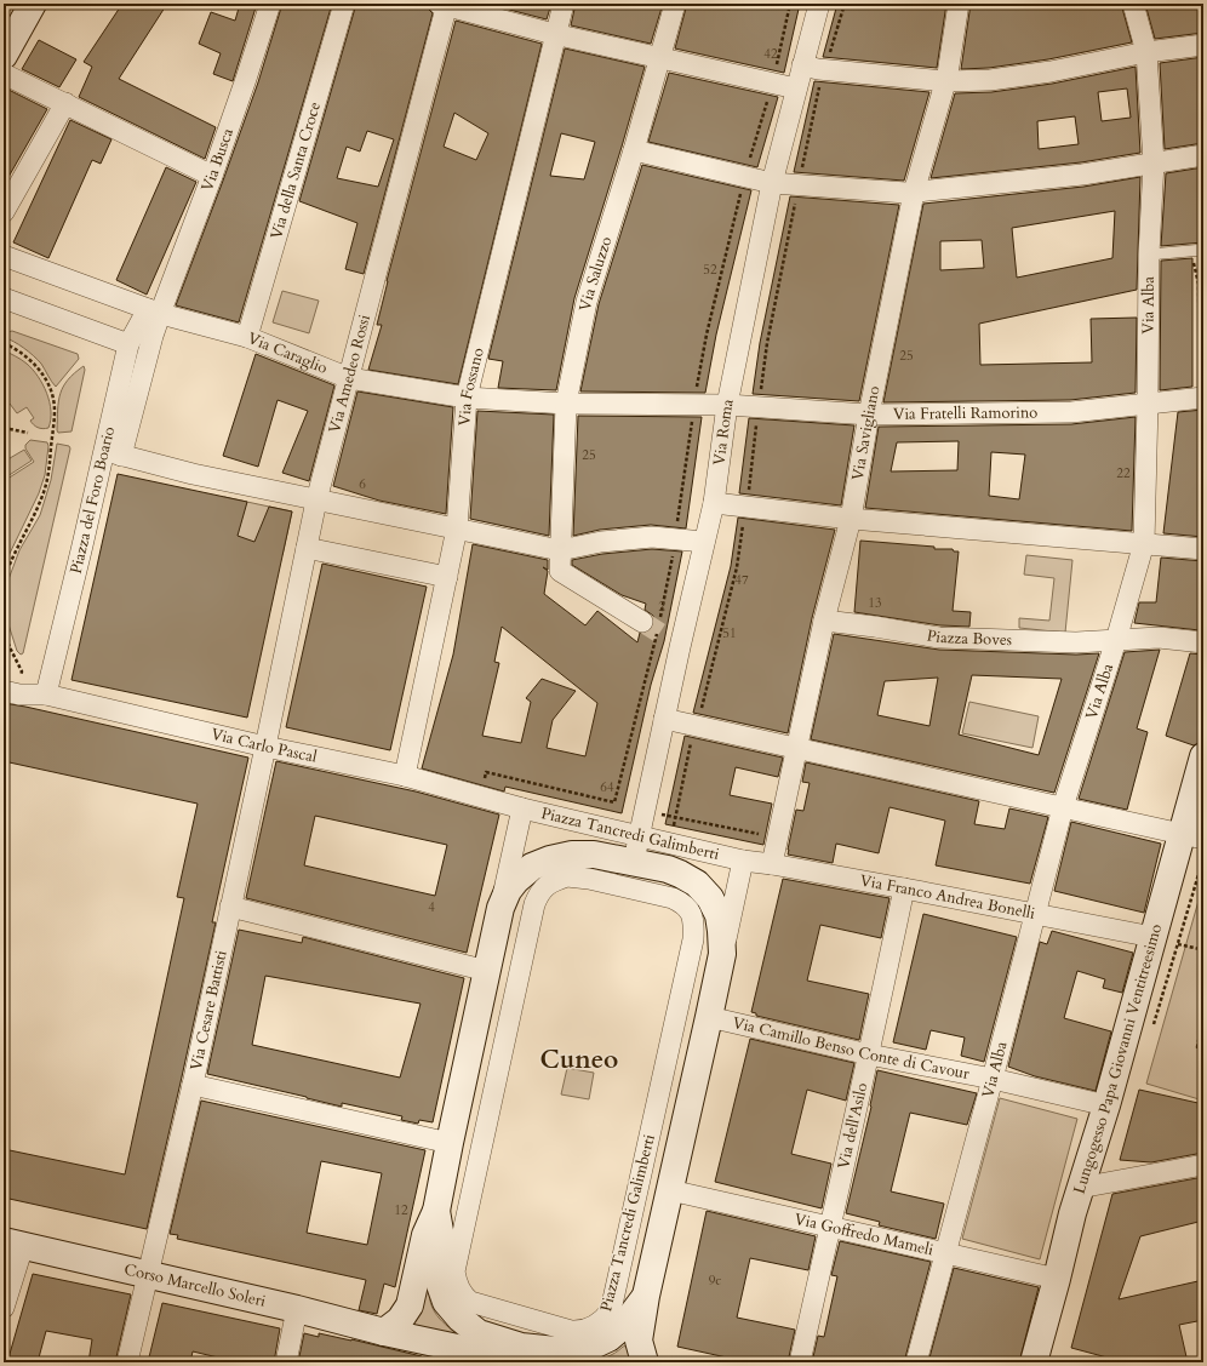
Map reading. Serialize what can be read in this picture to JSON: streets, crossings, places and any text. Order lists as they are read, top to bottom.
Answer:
{
  "streets": {
    "street": [
      "Via Busca",
      "Via della Santa Croce",
      "Via Saluzzo",
      "Via Alba",
      "Via Caraglio",
      "Via Amedeo Rossi",
      "Via Fossano",
      "Via Fratelli Ramorino",
      "Via Roma",
      "Via Savigliano",
      "Piazza del Foro Boario",
      "Piazza Boves",
      "Via Carlo Pascal",
      "Piazza Tancredi Galimberti",
      "Via Franco Andrea Bonelli",
      "Via Cesare Battisti",
      "Via Camillo Benso Conte di Cavour",
      "Lungogesso Papa Giovanni Ventitreesimo",
      "Via dell'Asilo",
      "Via Goffredo Mameli",
      "Corso Marcello Soleri"
    ]
  },
  "crossings": [
    ["Via Busca", "Via Caraglio"],
    ["Via Busca", "Piazza del Foro Boario"],
    ["Via della Santa Croce", "Via Caraglio"],
    ["Via Saluzzo", "Via Caraglio"],
    ["Via Saluzzo", "Via Roma"],
    ["Via Alba", "Via Fratelli Ramorino"],
    ["Via Alba", "Piazza Boves"],
    ["Via Alba", "Via Franco Andrea Bonelli"],
    ["Via Alba", "Via Camillo Benso Conte di Cavour"],
    ["Via Alba", "Via Goffredo Mameli"],
    ["Via Caraglio", "Via Amedeo Rossi"],
    ["Via Caraglio", "Via Fossano"],
    ["Via Caraglio", "Via Fratelli Ramorino"],
    ["Via Caraglio", "Via Roma"],
    ["Via Caraglio", "Piazza del Foro Boario"],
    ["Via Amedeo Rossi", "Via Carlo Pascal"],
    ["Via Amedeo Rossi", "Via Cesare Battisti"],
    ["Via Fossano", "Via Carlo Pascal"],
    ["Via Fratelli Ramorino", "Via Roma"],
    ["Via Fratelli Ramorino", "Via Savigliano"],
    ["Via Roma", "Piazza Tancredi Galimberti"],
    ["Via Savigliano", "Piazza Boves"],
    ["Via Savigliano", "Via Franco Andrea Bonelli"],
    ["Piazza del Foro Boario", "Via Carlo Pascal"],
    ["Via Carlo Pascal", "Piazza Tancredi Galimberti"],
    ["Via Carlo Pascal", "Via Cesare Battisti"],
    ["Piazza Tancredi Galimberti", "Via Franco Andrea Bonelli"],
    ["Piazza Tancredi Galimberti", "Via Camillo Benso Conte di Cavour"],
    ["Piazza Tancredi Galimberti", "Via Goffredo Mameli"],
    ["Piazza Tancredi Galimberti", "Corso Marcello Soleri"],
    ["Via Franco Andrea Bonelli", "Lungogesso Papa Giovanni Ventitreesimo"],
    ["Via Franco Andrea Bonelli", "Via dell'Asilo"],
    ["Via Cesare Battisti", "Corso Marcello Soleri"],
    ["Via Camillo Benso Conte di Cavour", "Lungogesso Papa Giovanni Ventitreesimo"],
    ["Via Camillo Benso Conte di Cavour", "Via dell'Asilo"],
    ["Lungogesso Papa Giovanni Ventitreesimo", "Via Goffredo Mameli"],
    ["Via dell'Asilo", "Via Goffredo Mameli"]
  ],
  "districts": ["Cuneo"],
  "house_numbers": [
    "42",
    "52",
    "25",
    "25",
    "22",
    "6",
    "47",
    "13",
    "2",
    "51",
    "64",
    "4",
    "12",
    "9c"
  ]
}
